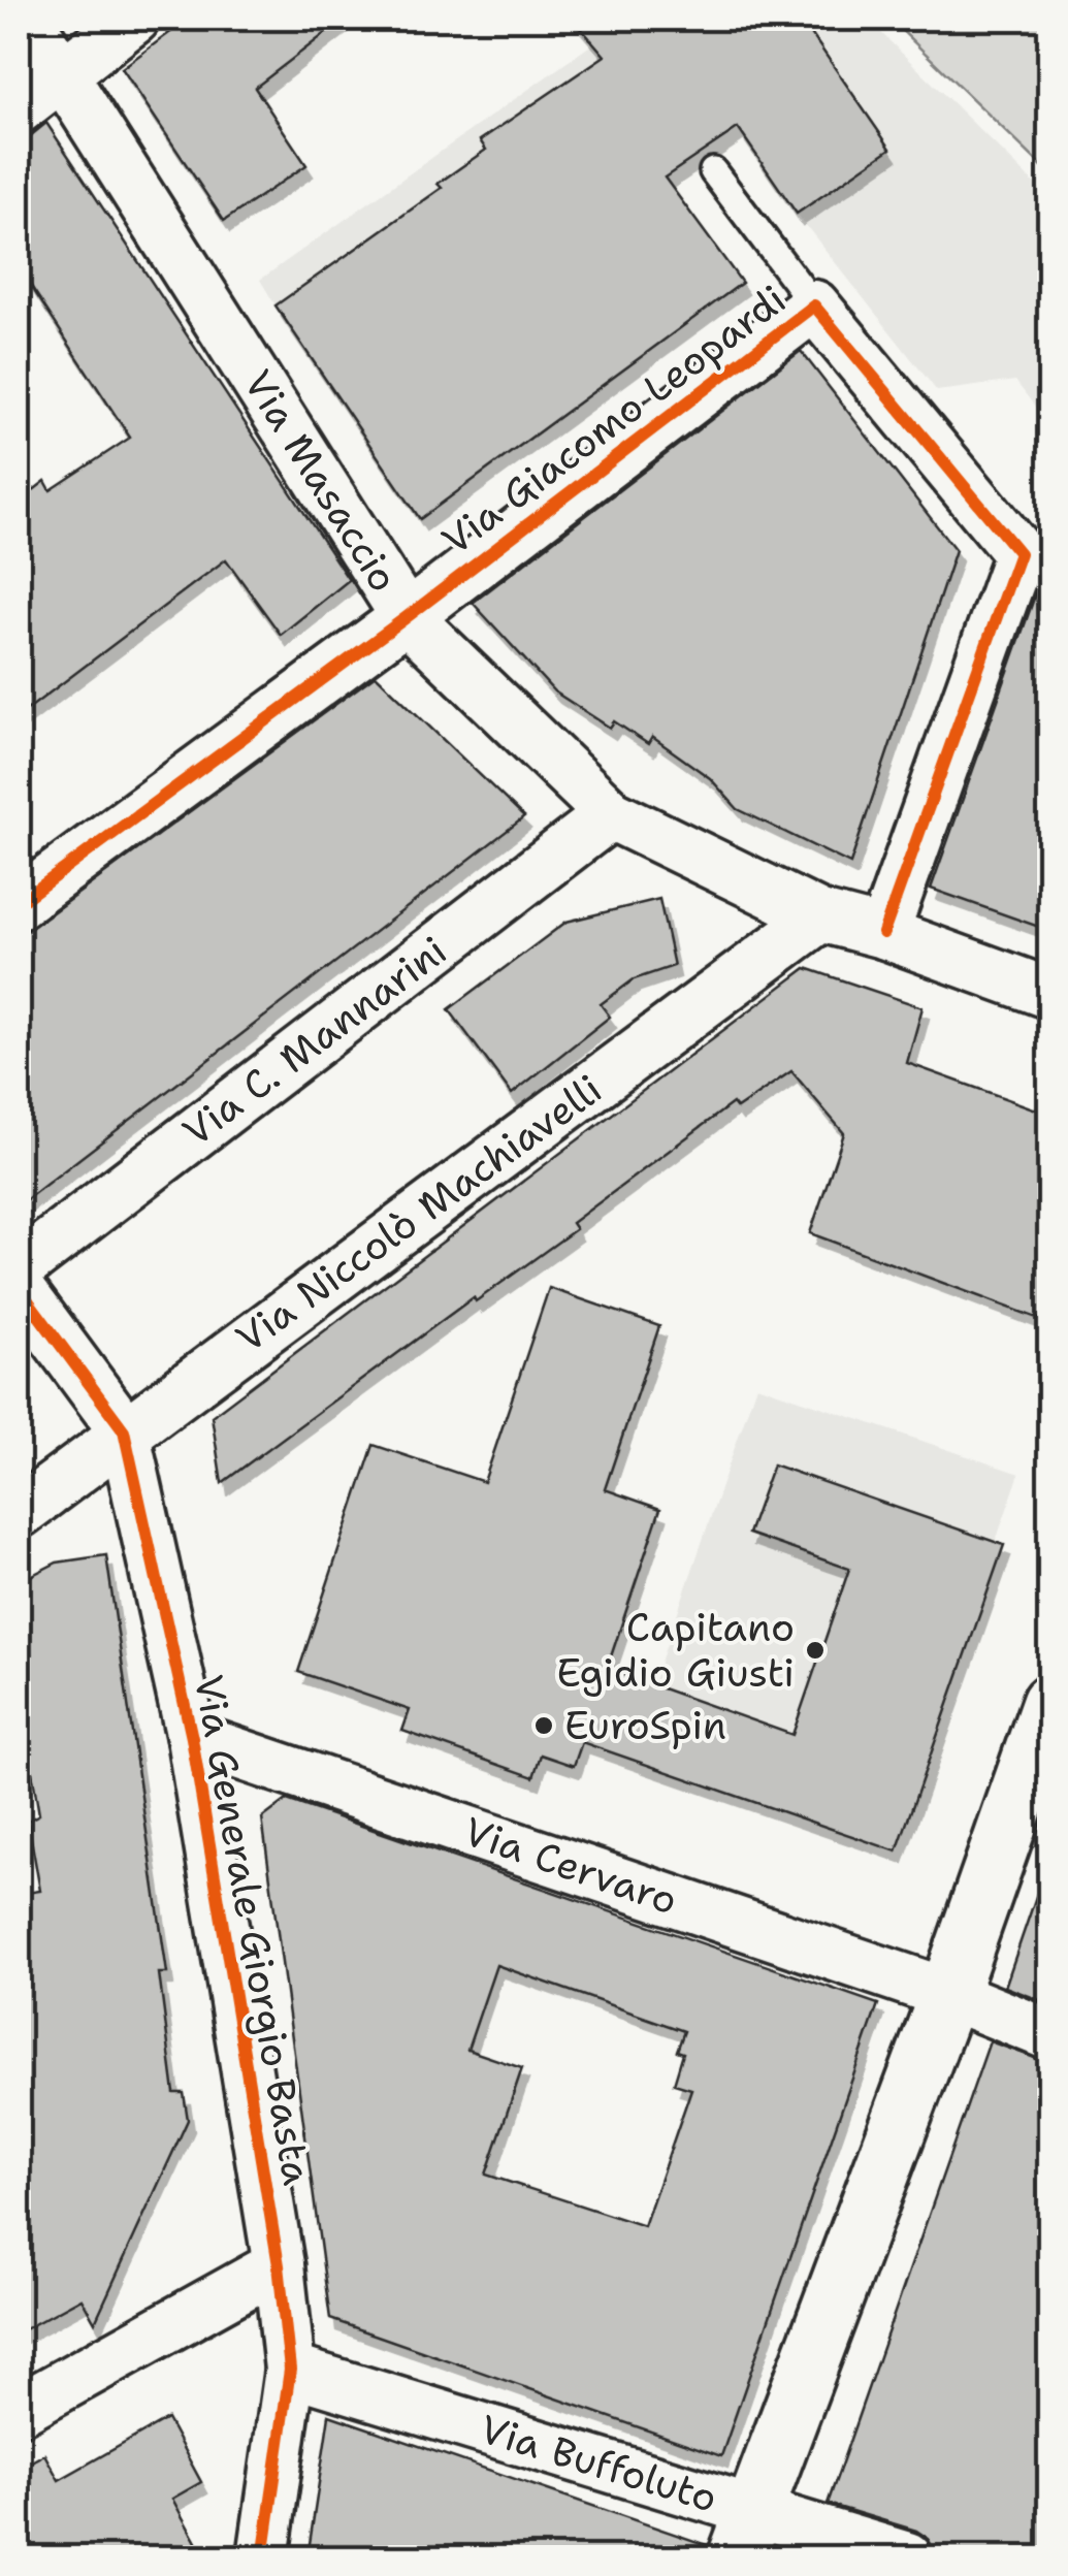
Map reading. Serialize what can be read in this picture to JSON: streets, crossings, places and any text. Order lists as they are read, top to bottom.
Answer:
{
  "streets": {
    "street": [
      "Via Giacomo Leopardi",
      "Via Masaccio",
      "Via C. Mannarini",
      "Via Niccolò Machiavelli",
      "Via Cervaro",
      "Via Generale Giorgio Basta",
      "Via Buffoluto"
    ]
  },
  "crossings": [
    ["Via Giacomo Leopardi", "Via Masaccio"],
    ["Via Masaccio", "Via C. Mannarini"],
    ["Via Masaccio", "Via Niccolò Machiavelli"],
    ["Via Niccolò Machiavelli", "Via Generale Giorgio Basta"],
    ["Via Cervaro", "Via Generale Giorgio Basta"],
    ["Via Generale Giorgio Basta", "Via Buffoluto"]
  ],
  "places": ["Capitano Egidio Giusti", "EuroSpin"]
}
